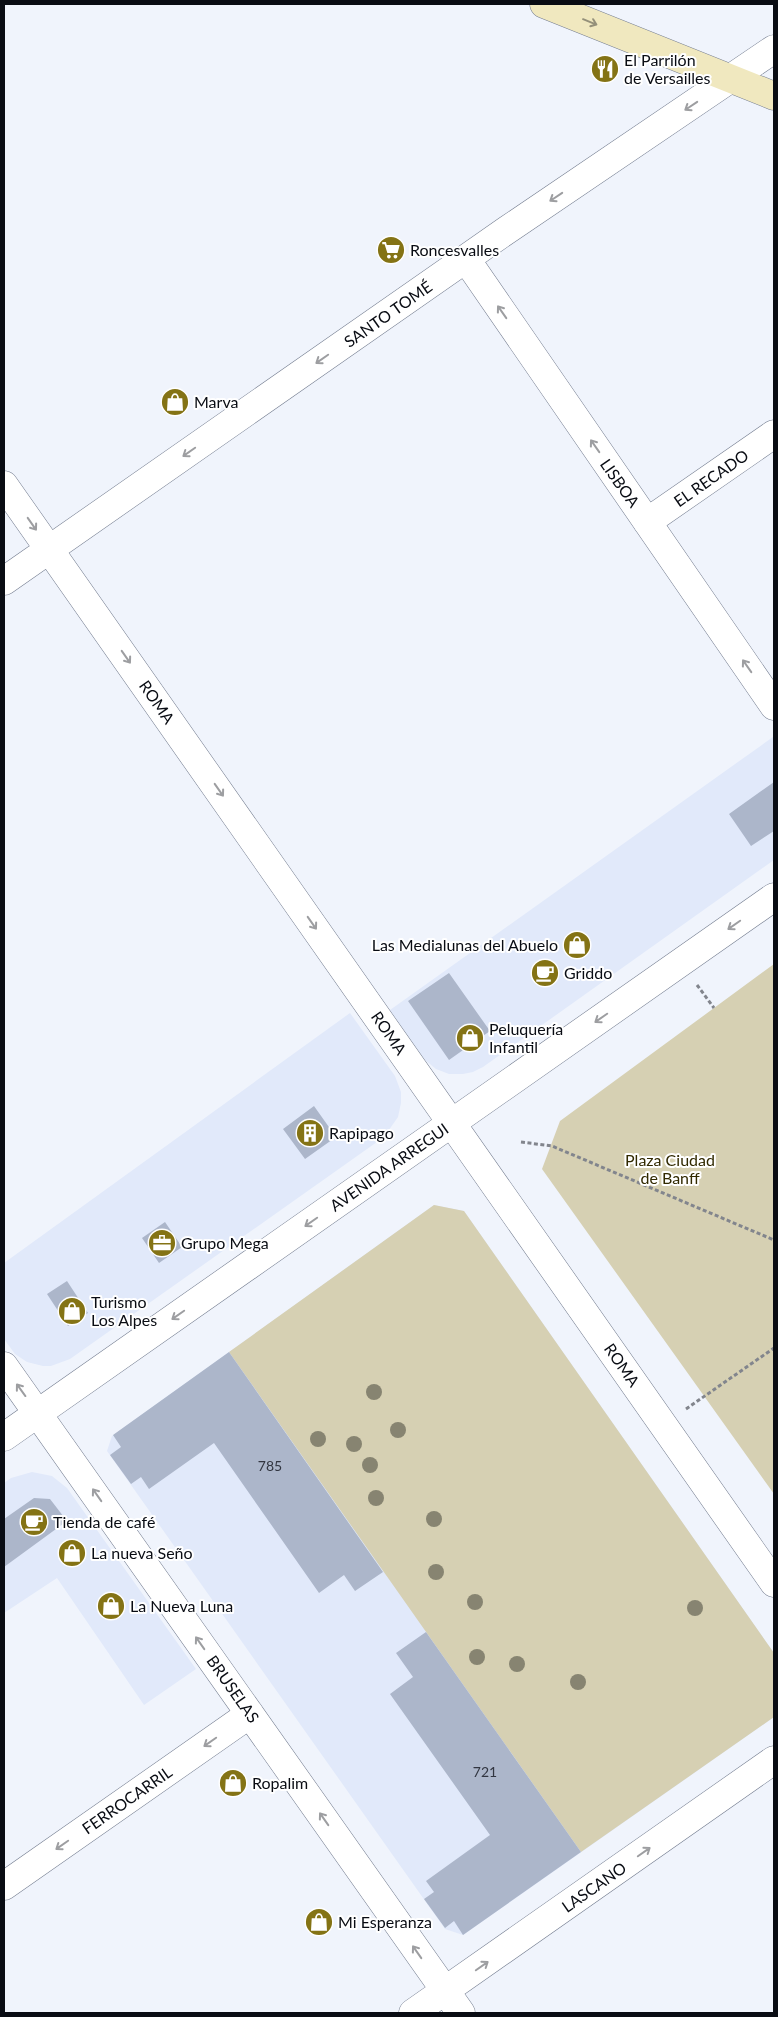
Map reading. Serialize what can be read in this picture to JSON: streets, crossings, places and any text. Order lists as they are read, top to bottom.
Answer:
{
  "streets": {
    "street": [
      "SANTO TOMÉ",
      "EL RECADO",
      "LISBOA",
      "ROMA",
      "AVENIDA ARREGUI",
      "BRUSELAS",
      "FERROCARRIL",
      "LASCANO"
    ]
  },
  "crossings": [
    ["SANTO TOMÉ", "LISBOA"],
    ["SANTO TOMÉ", "ROMA"],
    ["EL RECADO", "LISBOA"],
    ["ROMA", "AVENIDA ARREGUI"],
    ["AVENIDA ARREGUI", "BRUSELAS"],
    ["BRUSELAS", "FERROCARRIL"],
    ["BRUSELAS", "LASCANO"]
  ],
  "one_way": [
    "SANTO TOMÉ",
    "LISBOA",
    "ROMA",
    "AVENIDA ARREGUI",
    "BRUSELAS",
    "FERROCARRIL",
    "LASCANO"
  ],
  "parks": ["Plaza Ciudad de Banff"],
  "places": {
    "restaurant": ["El Parrilón de Versailles"],
    "supermarket": ["Roncesvalles"],
    "shop": [
      "Marva",
      "Las Medialunas del Abuelo",
      "Peluquería Infantil",
      "Turismo Los Alpes",
      "La nueva Seño",
      "La Nueva Luna",
      "Ropalim",
      "Mi Esperanza"
    ],
    "cafe": ["Griddo", "Tienda de café"],
    "building": ["Rapipago"],
    "office": ["Grupo Mega"]
  },
  "house_numbers": ["785", "721"]
}
